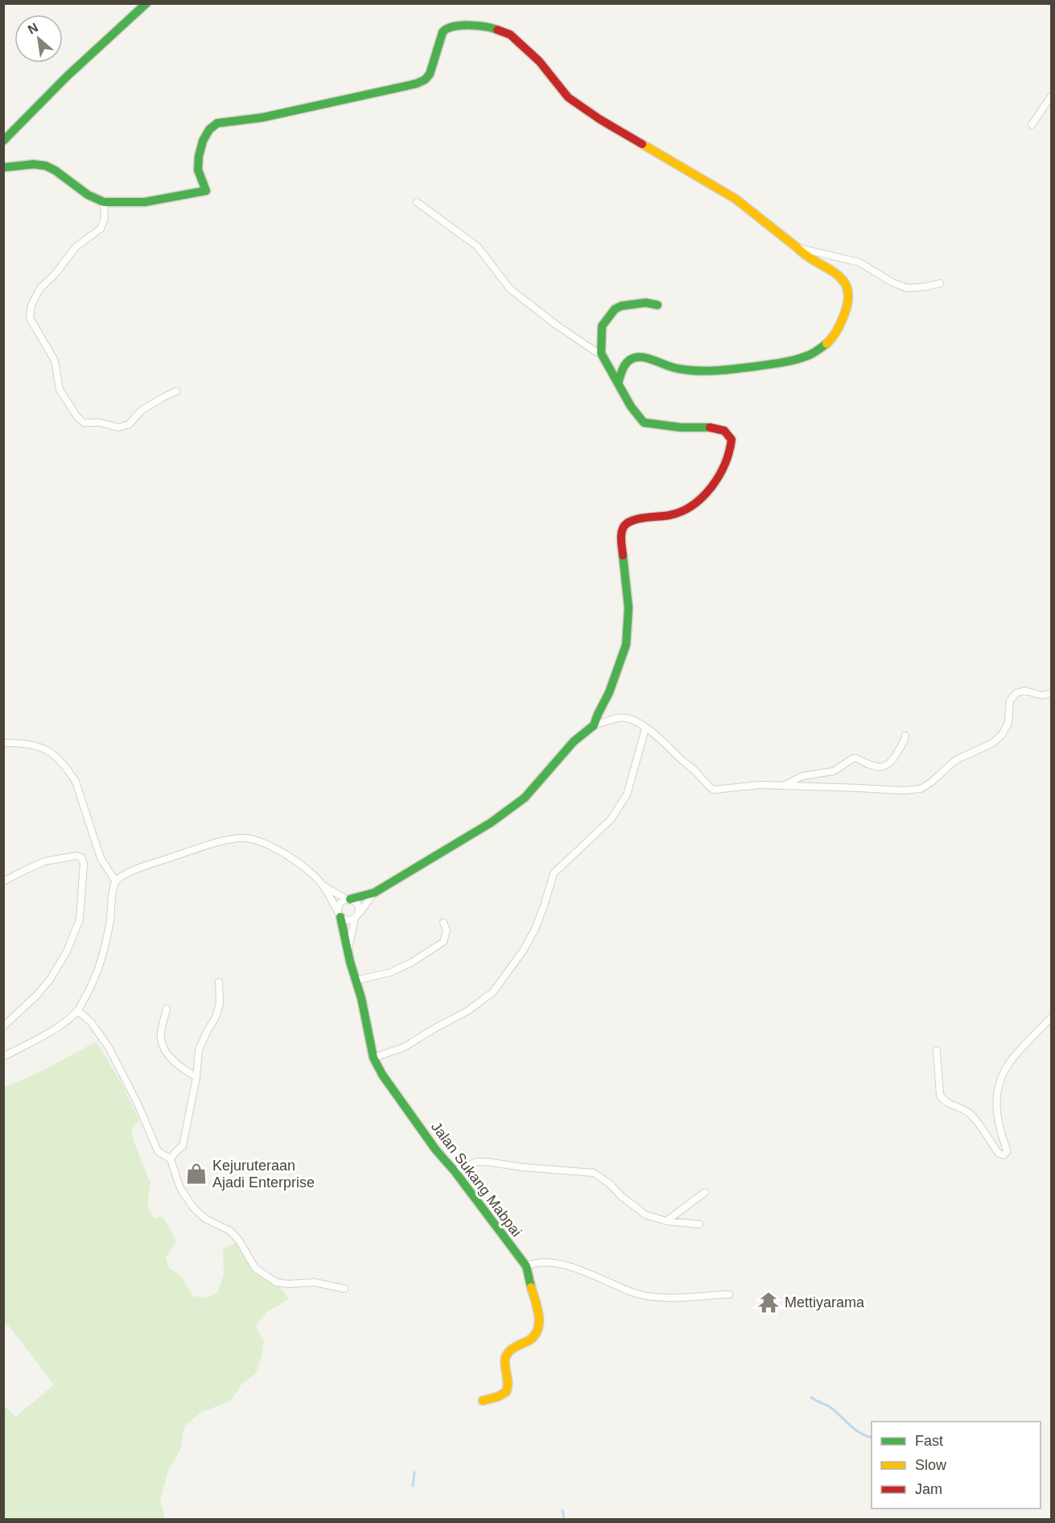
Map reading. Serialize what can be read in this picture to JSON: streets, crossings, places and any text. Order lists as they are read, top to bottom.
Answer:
{
  "streets": {
    "street": ["Jalan Sukang Mabpai"]
  },
  "places": {
    "shop": ["Kejuruteraan Ajadi Enterprise"],
    "temple": ["Mettiyarama"]
  },
  "legend": ["Fast", "Slow", "Jam"],
  "north": "top left"
}
